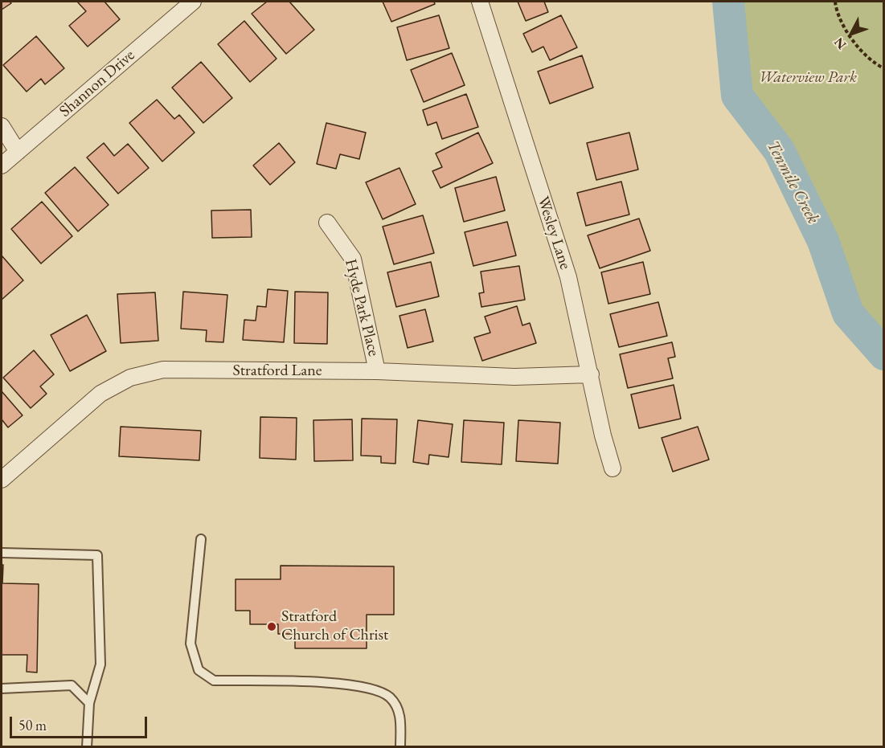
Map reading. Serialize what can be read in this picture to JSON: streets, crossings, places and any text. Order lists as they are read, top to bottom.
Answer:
{
  "streets": {
    "street": [
      "Shannon Drive",
      "Wesley Lane",
      "Hyde Park Place",
      "Stratford Lane"
    ]
  },
  "crossings": [
    ["Wesley Lane", "Stratford Lane"],
    ["Hyde Park Place", "Stratford Lane"]
  ],
  "water": ["Tenmile Creek"],
  "parks": ["Waterview Park"],
  "places": ["Stratford Church of Christ"],
  "scale_bar": "50 m",
  "north": "bottom left"
}
